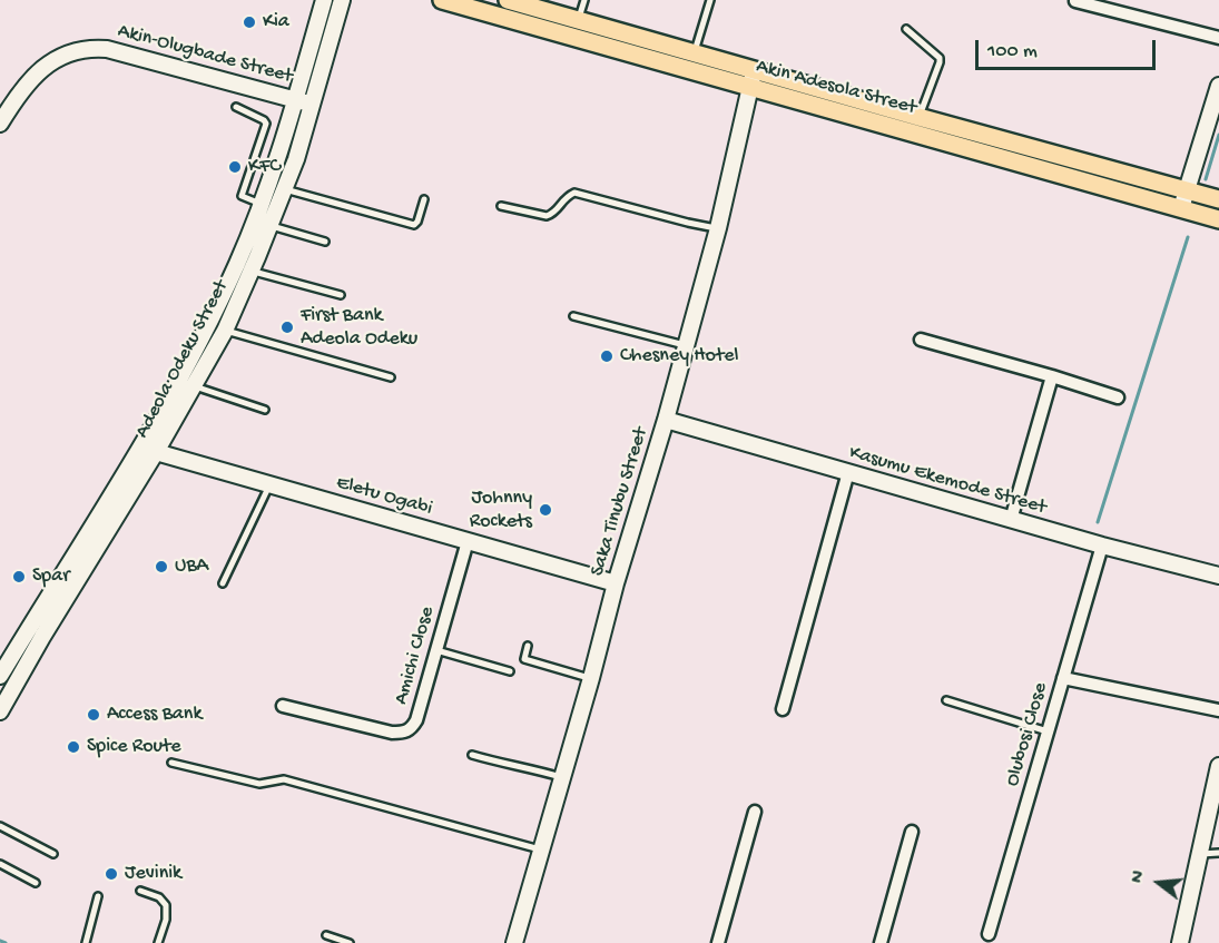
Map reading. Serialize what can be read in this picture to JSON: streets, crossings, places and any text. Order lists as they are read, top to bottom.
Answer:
{
  "streets": {
    "main road": ["Akin Adesola Street"],
    "street": [
      "Akin-Olugbade Street",
      "Adeola Odeku Street",
      "Kasumu Ekemode Street",
      "Eletu Ogabi",
      "Saka Tinubu Street",
      "Amichi Close",
      "Olubosi Close"
    ]
  },
  "crossings": [
    ["Akin-Olugbade Street", "Adeola Odeku Street"],
    ["Akin Adesola Street", "Saka Tinubu Street"],
    ["Adeola Odeku Street", "Eletu Ogabi"],
    ["Kasumu Ekemode Street", "Saka Tinubu Street"],
    ["Kasumu Ekemode Street", "Olubosi Close"],
    ["Eletu Ogabi", "Saka Tinubu Street"],
    ["Eletu Ogabi", "Amichi Close"]
  ],
  "places": [
    "Kia",
    "KFC",
    "First Bank Adeola Odeku",
    "Chesney Hotel",
    "Johnny Rockets",
    "UBA",
    "Spar",
    "Access Bank",
    "Spice Route",
    "Jevinik"
  ],
  "scale_bar": "100 m",
  "north": "left"
}
